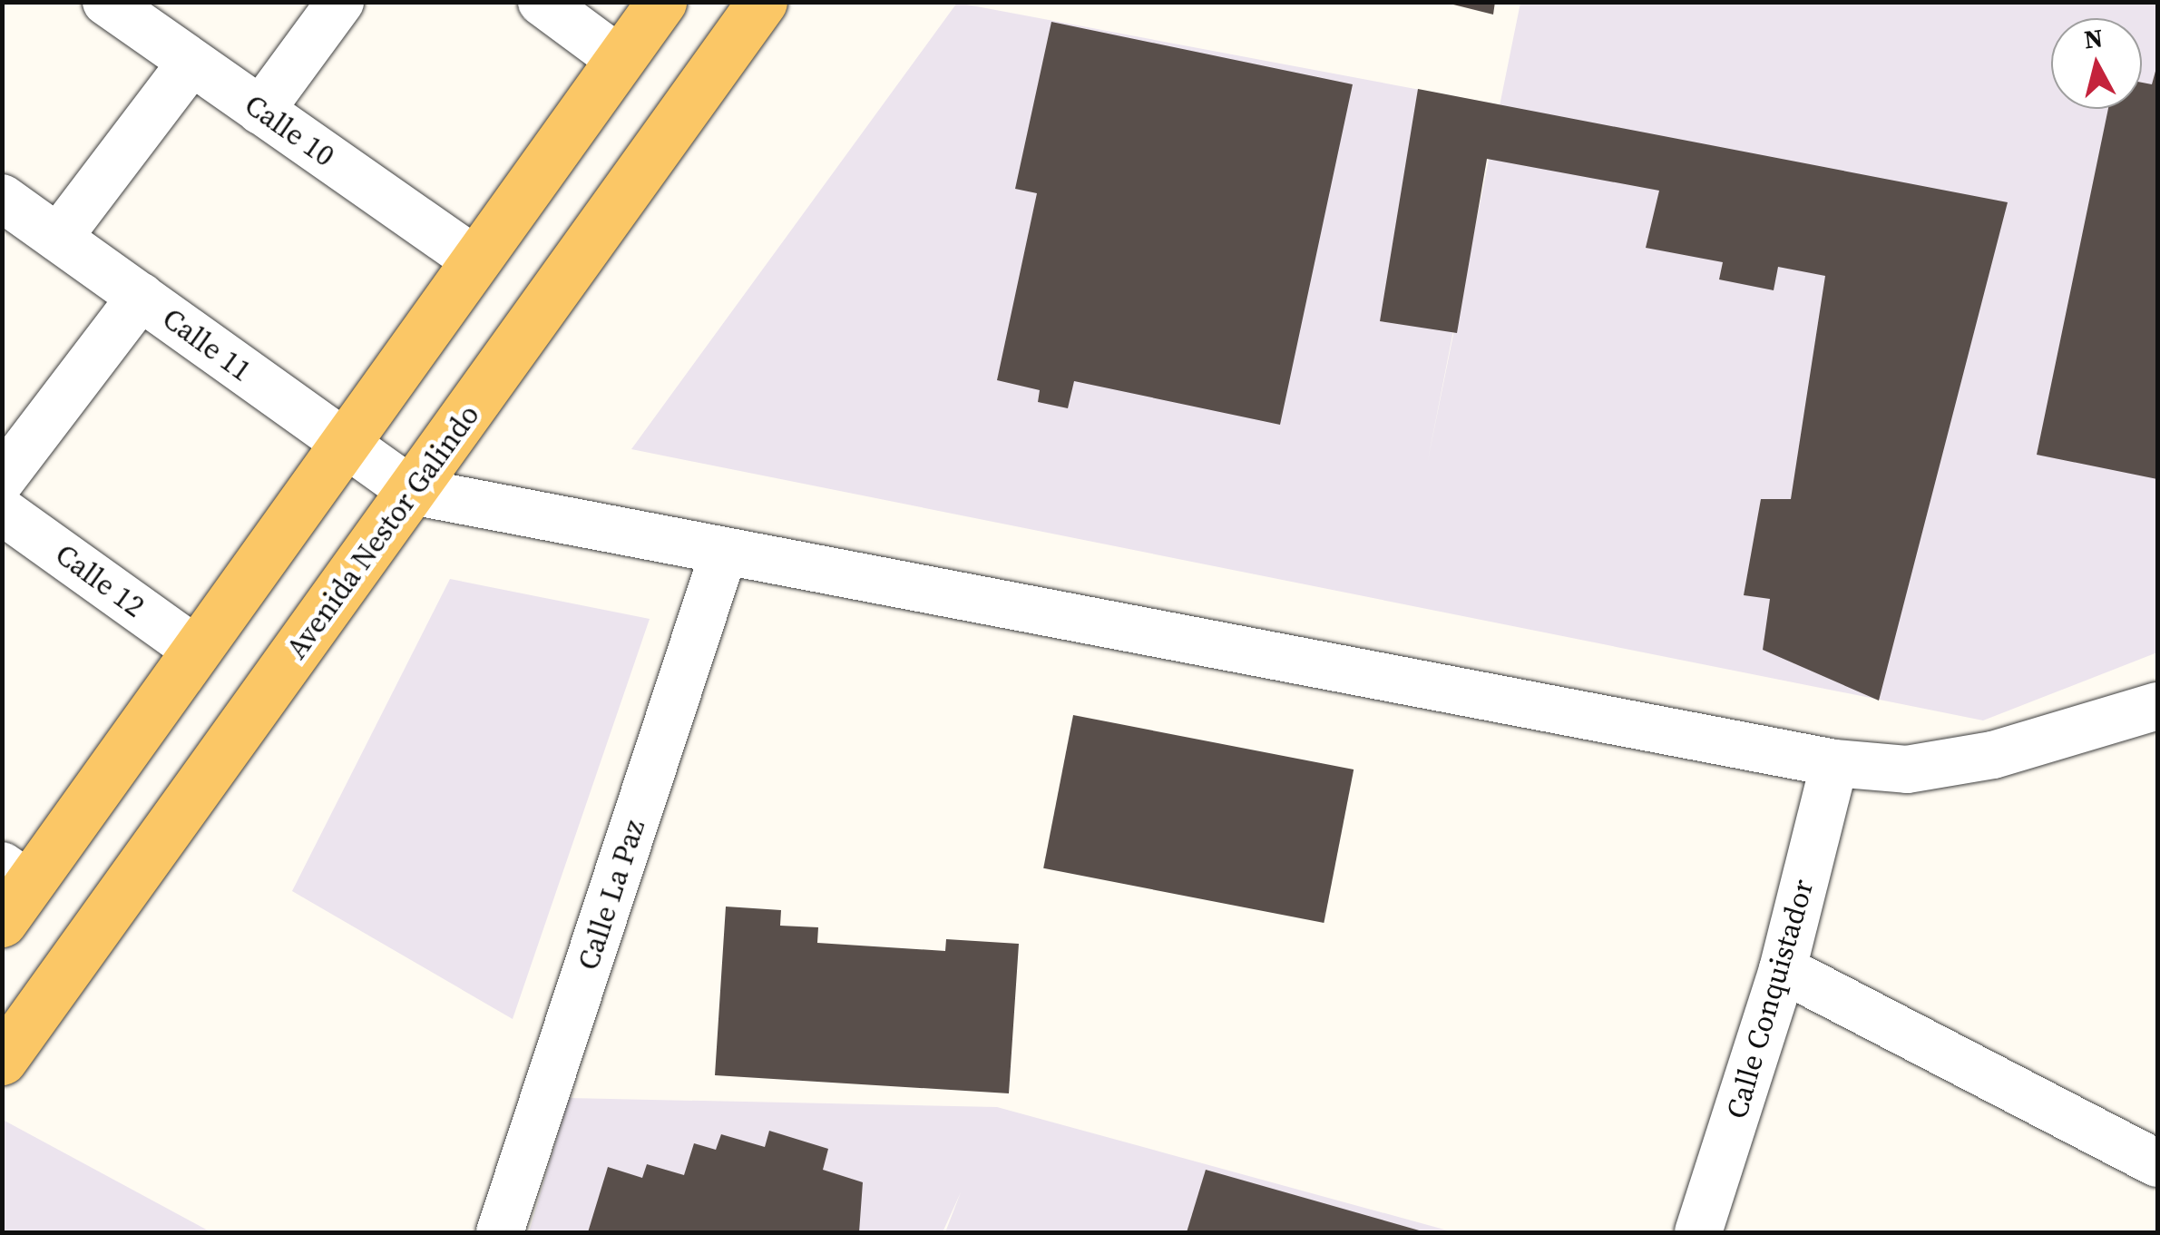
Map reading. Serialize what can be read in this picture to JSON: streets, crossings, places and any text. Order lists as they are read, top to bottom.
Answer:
{
  "streets": {
    "main road": ["Avenida Nestor Galindo"],
    "street": [
      "Calle 10",
      "Calle 11",
      "Calle 12",
      "Calle La Paz",
      "Calle Conquistador"
    ]
  },
  "crossings": [
    ["Calle 11", "Avenida Nestor Galindo"]
  ],
  "north": "top"
}
